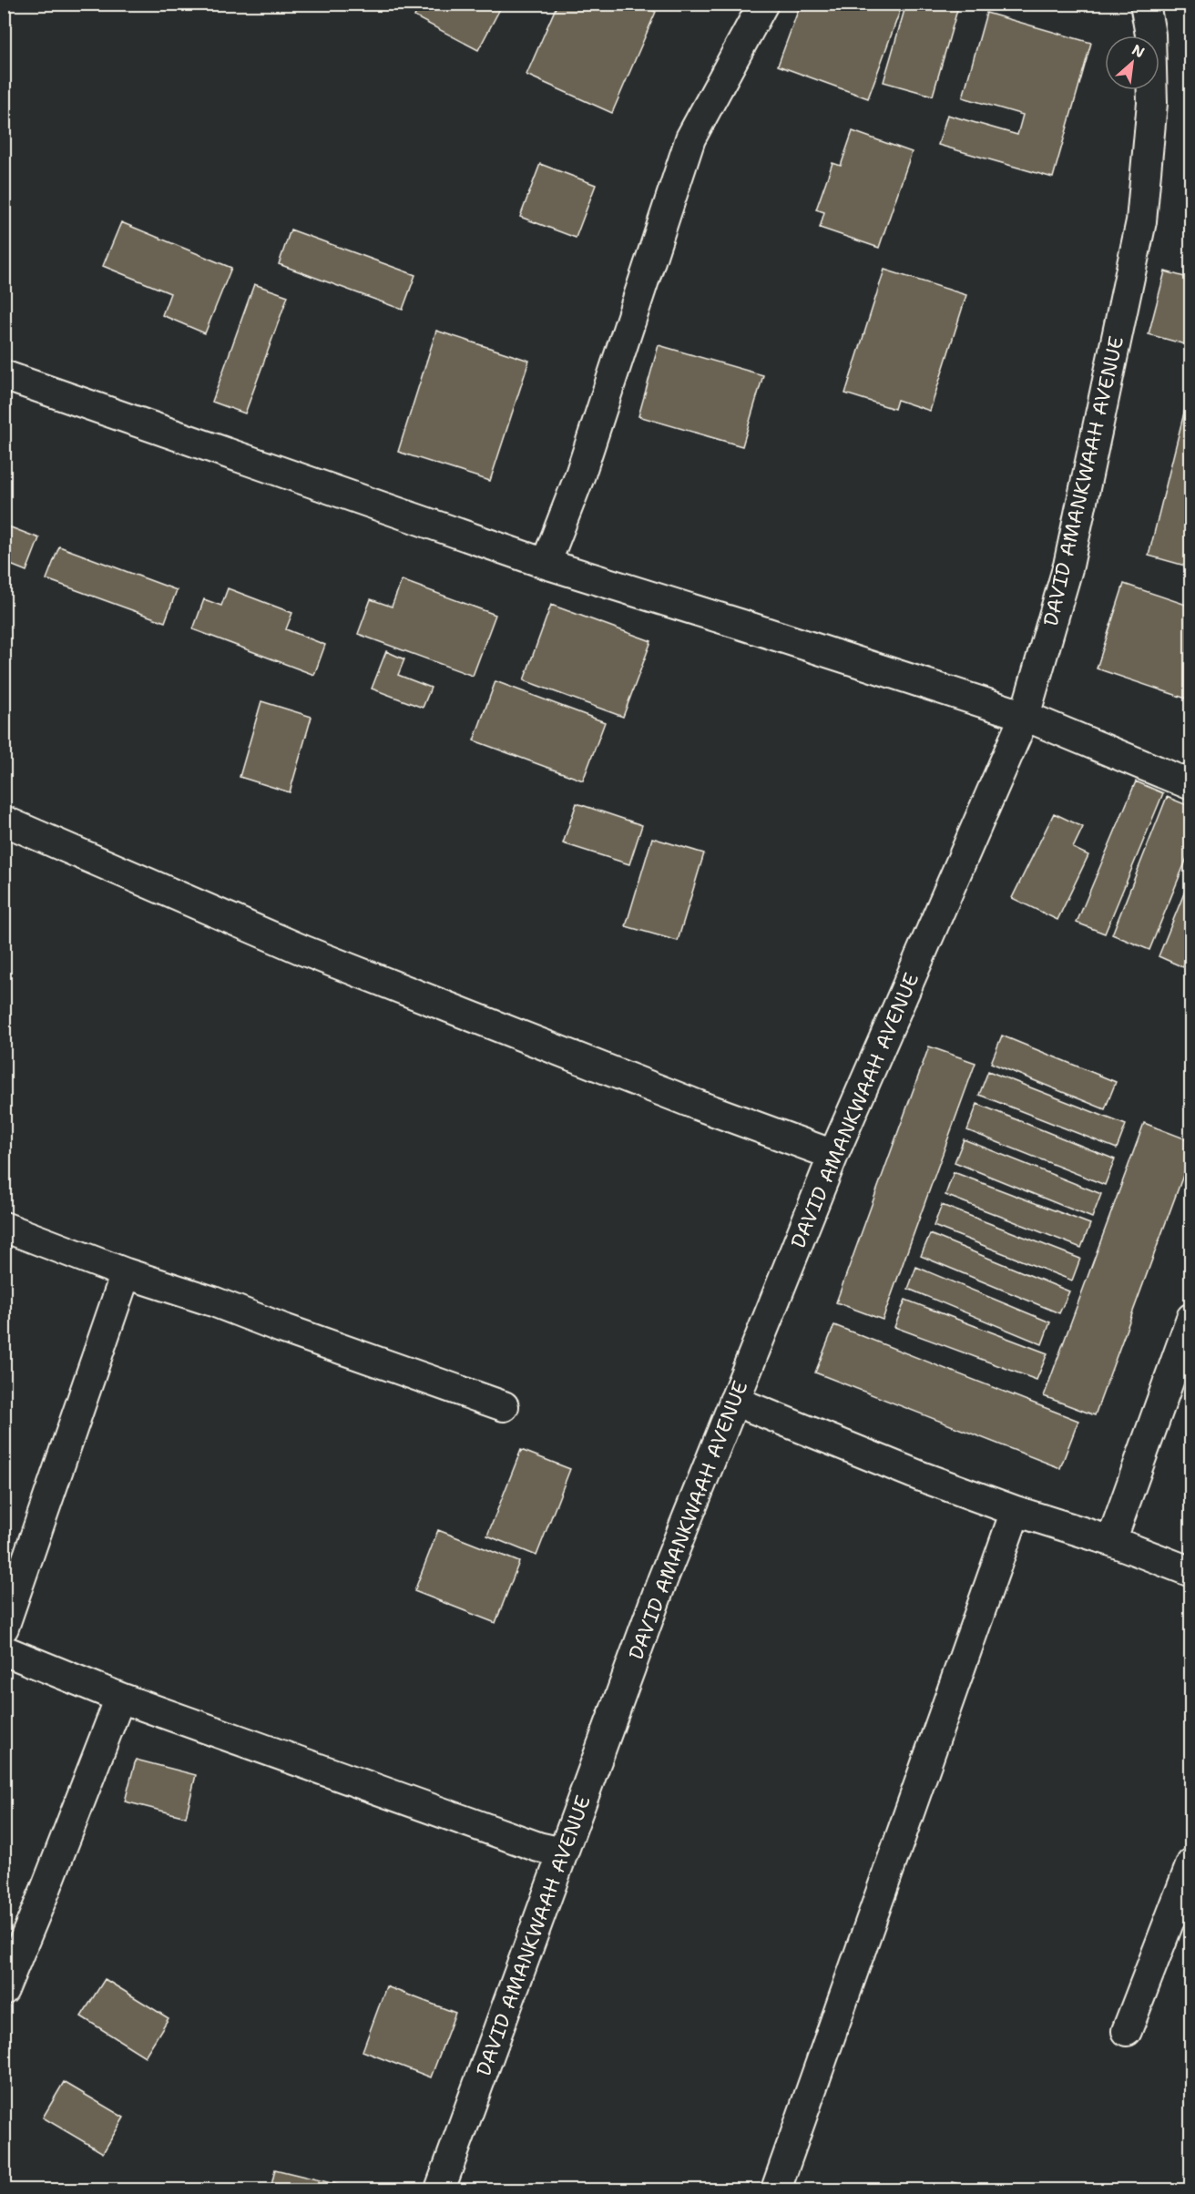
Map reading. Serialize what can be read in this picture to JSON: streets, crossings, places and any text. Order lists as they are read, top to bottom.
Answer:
{
  "streets": {
    "street": ["DAVID AMANKWAAH AVENUE"]
  },
  "north": "top right"
}
